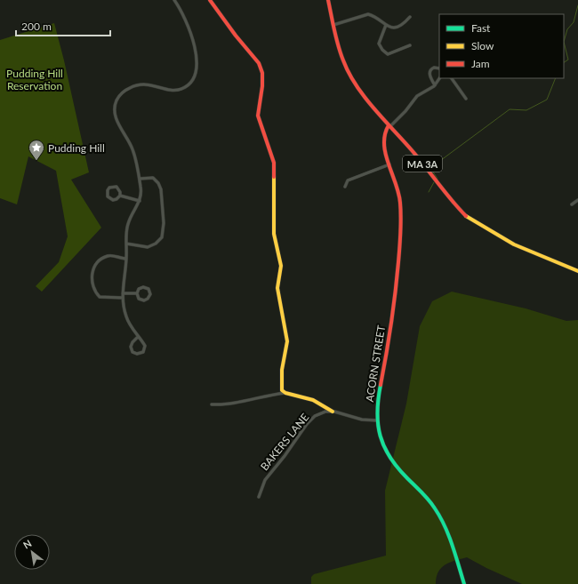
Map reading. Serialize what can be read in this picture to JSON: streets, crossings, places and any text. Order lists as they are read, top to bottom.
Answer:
{
  "streets": {
    "main road": ["MA 3A", "ACORN STREET"],
    "street": ["BAKERS LANE"]
  },
  "crossings": [
    ["MA 3A", "ACORN STREET"]
  ],
  "parks": ["Pudding Hill Reservation"],
  "places": {
    "place": ["Pudding Hill"]
  },
  "legend": ["Fast", "Slow", "Jam"],
  "scale_bar": "200 m",
  "north": "top left"
}
